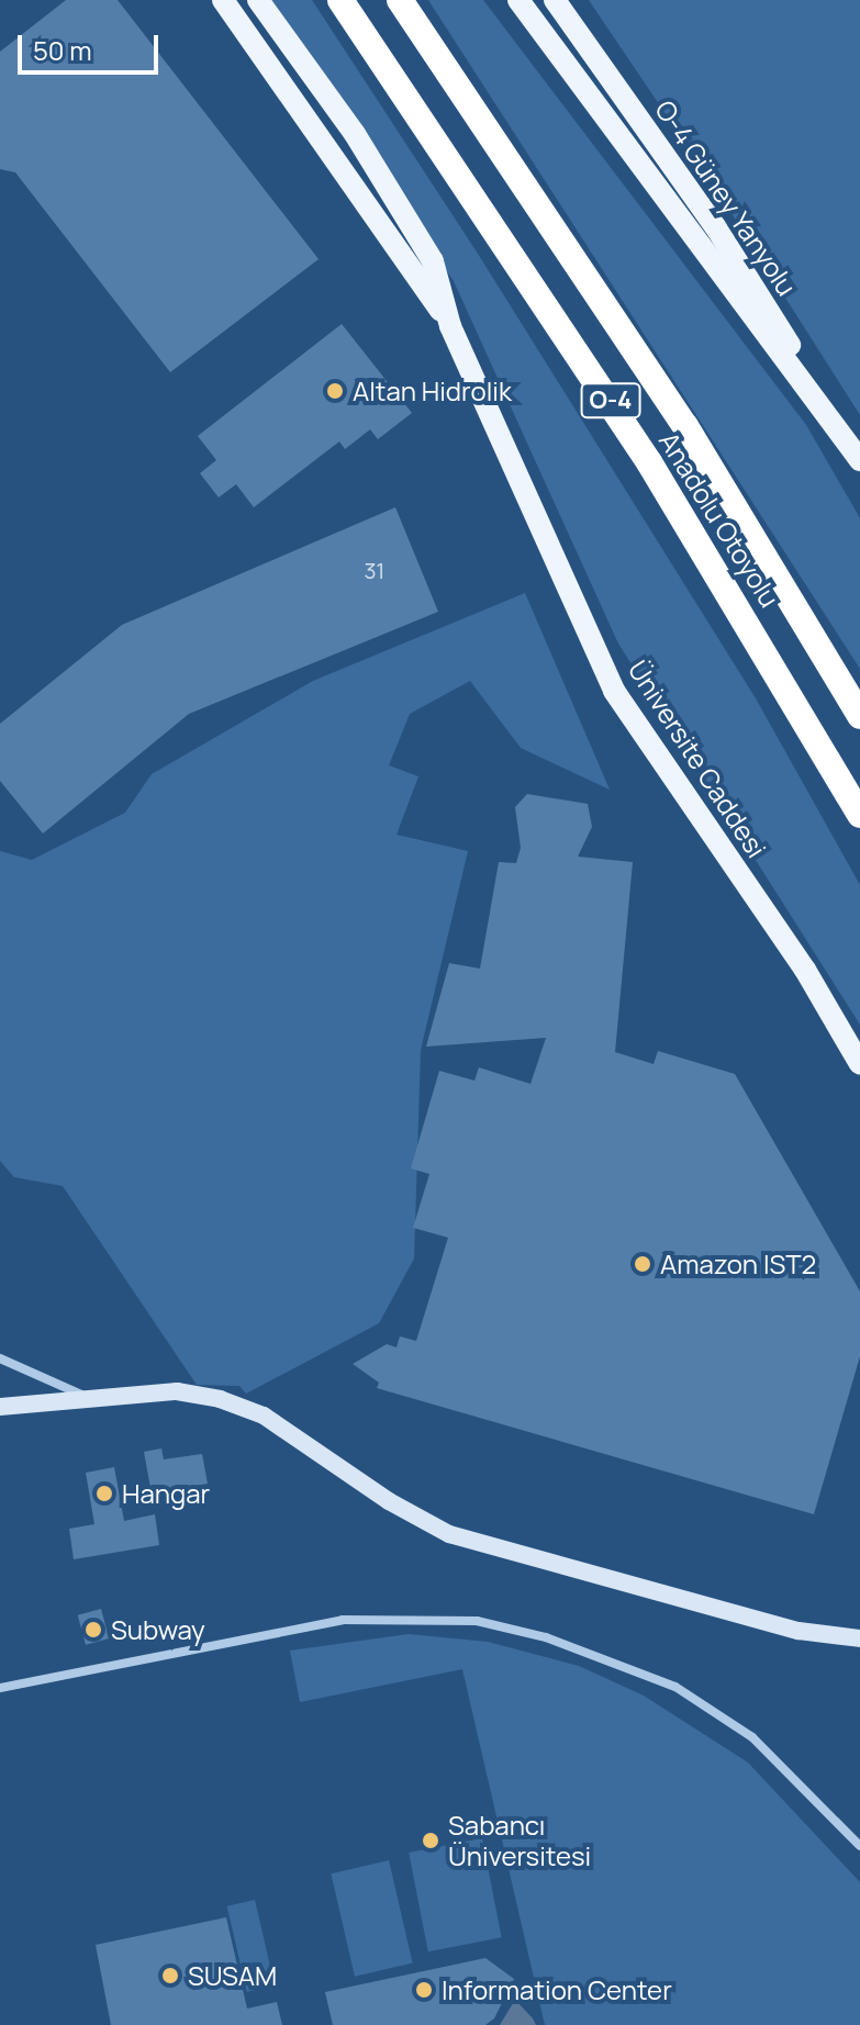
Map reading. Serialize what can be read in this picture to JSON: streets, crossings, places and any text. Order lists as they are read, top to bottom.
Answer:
{
  "streets": {
    "highway": ["O-4", "Anadolu Otoyolu"],
    "main road": ["O-4 Güney Yanyolu", "Üniversite Caddesi"]
  },
  "places": [
    "Altan Hidrolik",
    "Amazon IST2",
    "Hangar",
    "Subway",
    "Sabancı Üniversitesi",
    "SUSAM",
    "Information Center"
  ],
  "house_numbers": ["31"],
  "scale_bar": "50 m"
}
